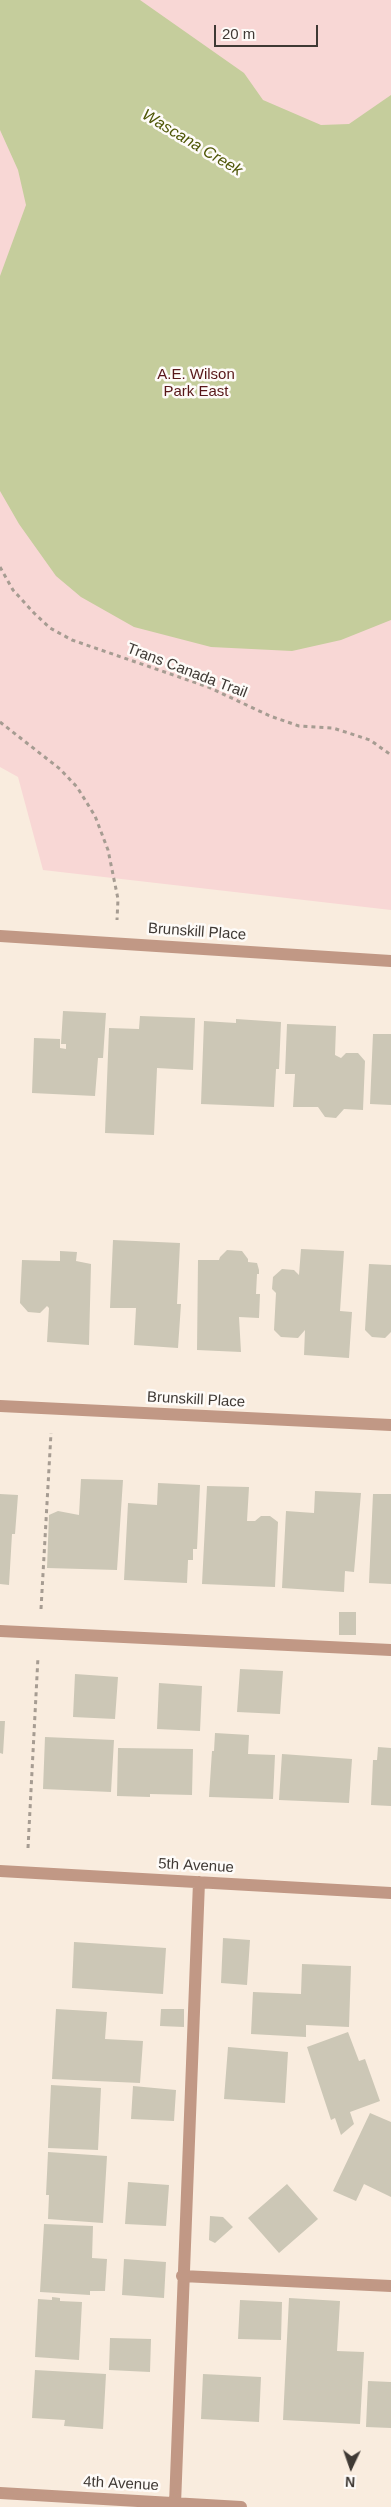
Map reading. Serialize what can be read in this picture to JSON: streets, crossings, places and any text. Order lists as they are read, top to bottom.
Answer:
{
  "streets": {
    "street": ["Brunskill Place", "5th Avenue", "4th Avenue"],
    "path": ["Trans Canada Trail"]
  },
  "water": ["Wascana Creek"],
  "parks": ["A.E. Wilson Park East"],
  "scale_bar": "20 m",
  "north": "bottom"
}
